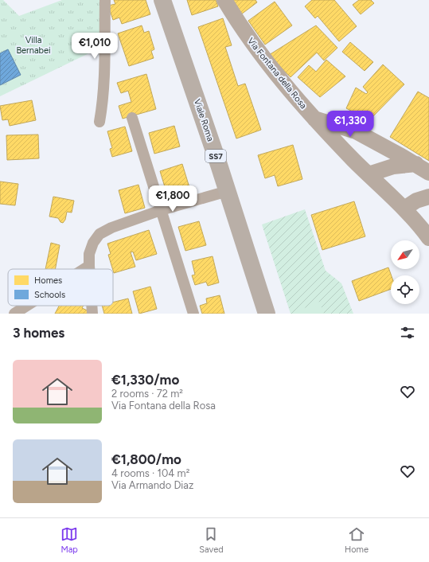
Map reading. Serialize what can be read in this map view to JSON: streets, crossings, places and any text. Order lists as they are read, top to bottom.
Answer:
{
  "streets": {
    "main road": ["Via Fontana della Rosa", "Viale Roma", "SS7"]
  },
  "parks": ["Villa Bernabei"],
  "legend": ["Homes", "Schools"],
  "north": "bottom left",
  "page": {
    "price": ["€1,010", "€1,330", "€1,800"],
    "heading": "3 homes",
    "list": [
      {
        "name": "€1,330/mo",
        "note": "2 rooms · 72 m² · Via Fontana della Rosa"
      },
      {
        "name": "€1,800/mo",
        "note": "4 rooms · 104 m² · Via Armando Diaz"
      }
    ],
    "tabs": ["Map", "Saved", "Home"]
  }
}
